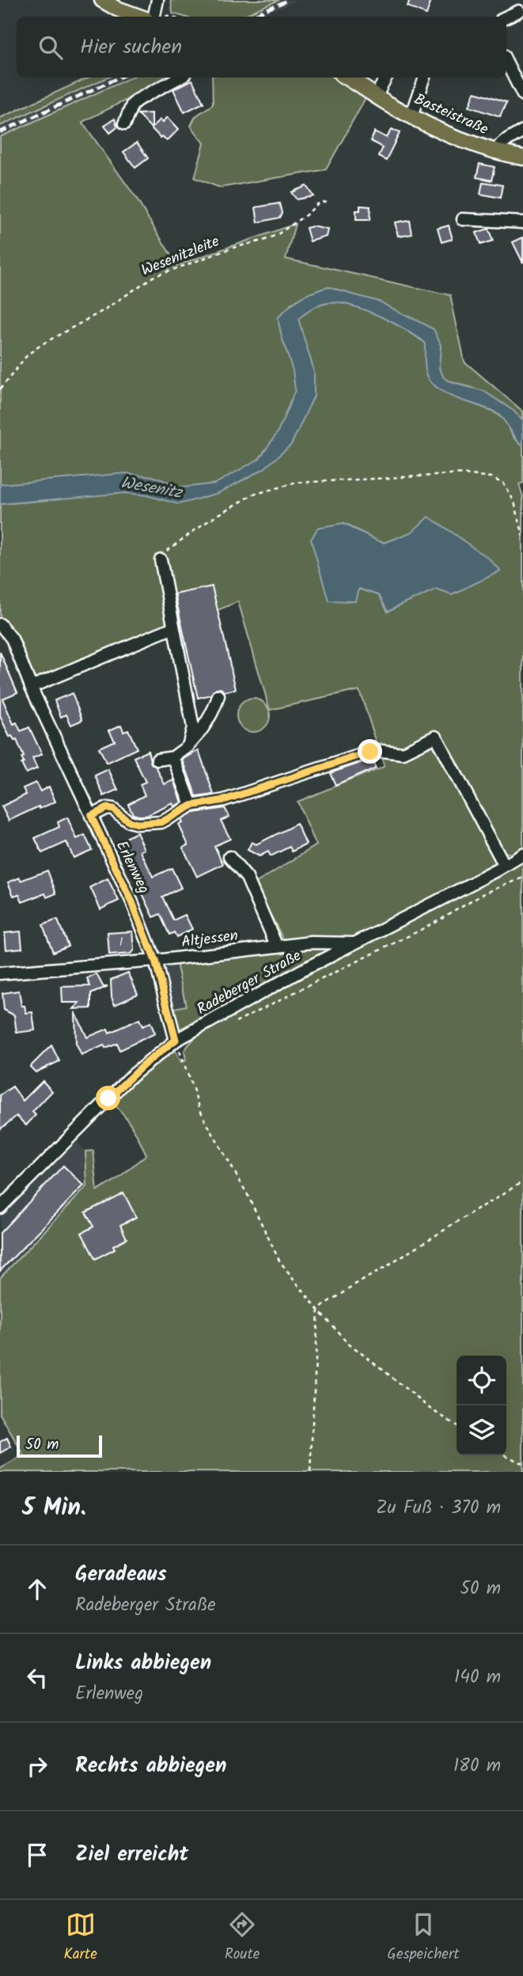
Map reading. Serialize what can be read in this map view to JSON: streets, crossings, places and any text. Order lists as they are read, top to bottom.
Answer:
{
  "streets": {
    "main road": ["Basteistraße"],
    "street": ["Erlenweg", "Altjessen", "Radeberger Straße"],
    "path": ["Wesenitzleite"]
  },
  "crossings": [
    ["Erlenweg", "Altjessen"],
    ["Erlenweg", "Radeberger Straße"],
    ["Altjessen", "Radeberger Straße"]
  ],
  "water": ["Wesenitz"],
  "house_numbers": ["1"],
  "scale_bar": "50 m",
  "page": {
    "search": "Hier suchen",
    "scale": "50 m",
    "heading": ["5 Min.", "Zu Fuß · 370 m"],
    "list": [
      ["Geradeaus", "Radeberger Straße", "50 m"],
      ["Links abbiegen", "Erlenweg", "140 m"],
      ["Rechts abbiegen", "180 m"],
      "Ziel erreicht"
    ],
    "nav": ["Karte", "Route", "Gespeichert"]
  }
}
